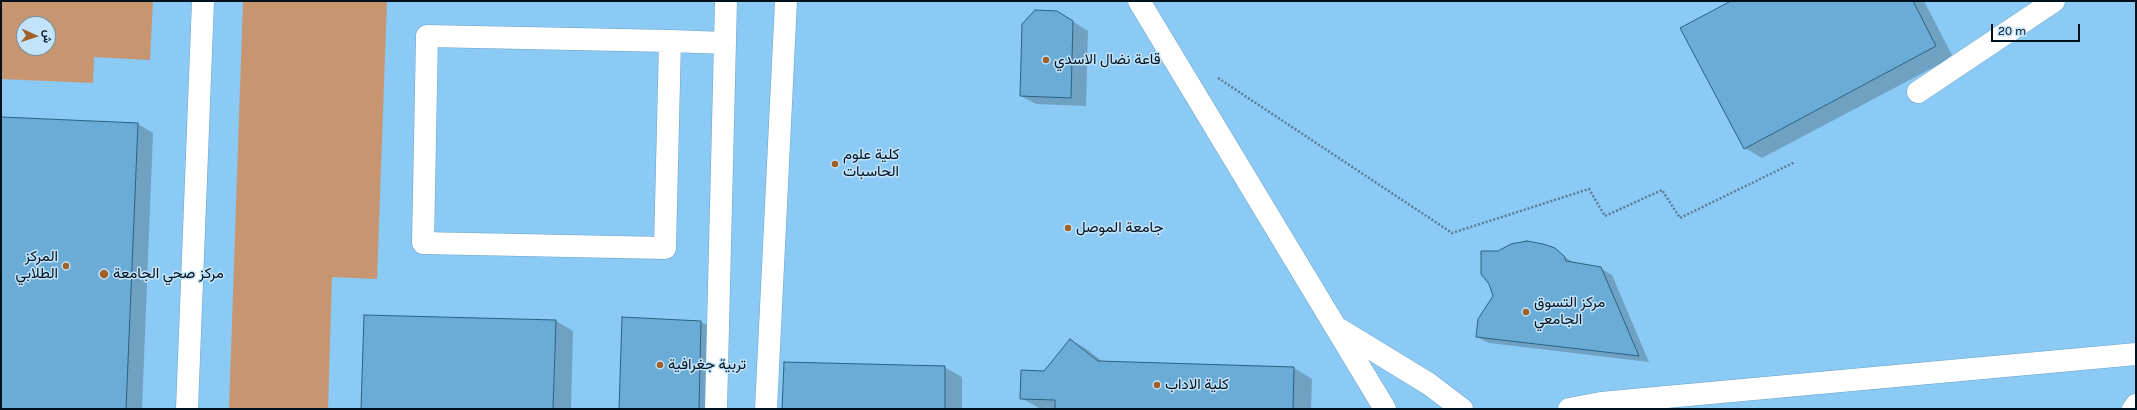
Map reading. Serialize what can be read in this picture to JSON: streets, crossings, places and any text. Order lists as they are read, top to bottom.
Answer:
{
  "places": [
    "قاعة نضال الاسدي",
    "كلية علوم الحاسبات",
    "جامعة الموصل",
    "المركز الطلابي",
    "مركز صحي الجامعة",
    "مركز التسوق الجامعي",
    "تربية جغرافية",
    "كلية الاداب"
  ],
  "scale_bar": "20 m",
  "north": "right"
}
